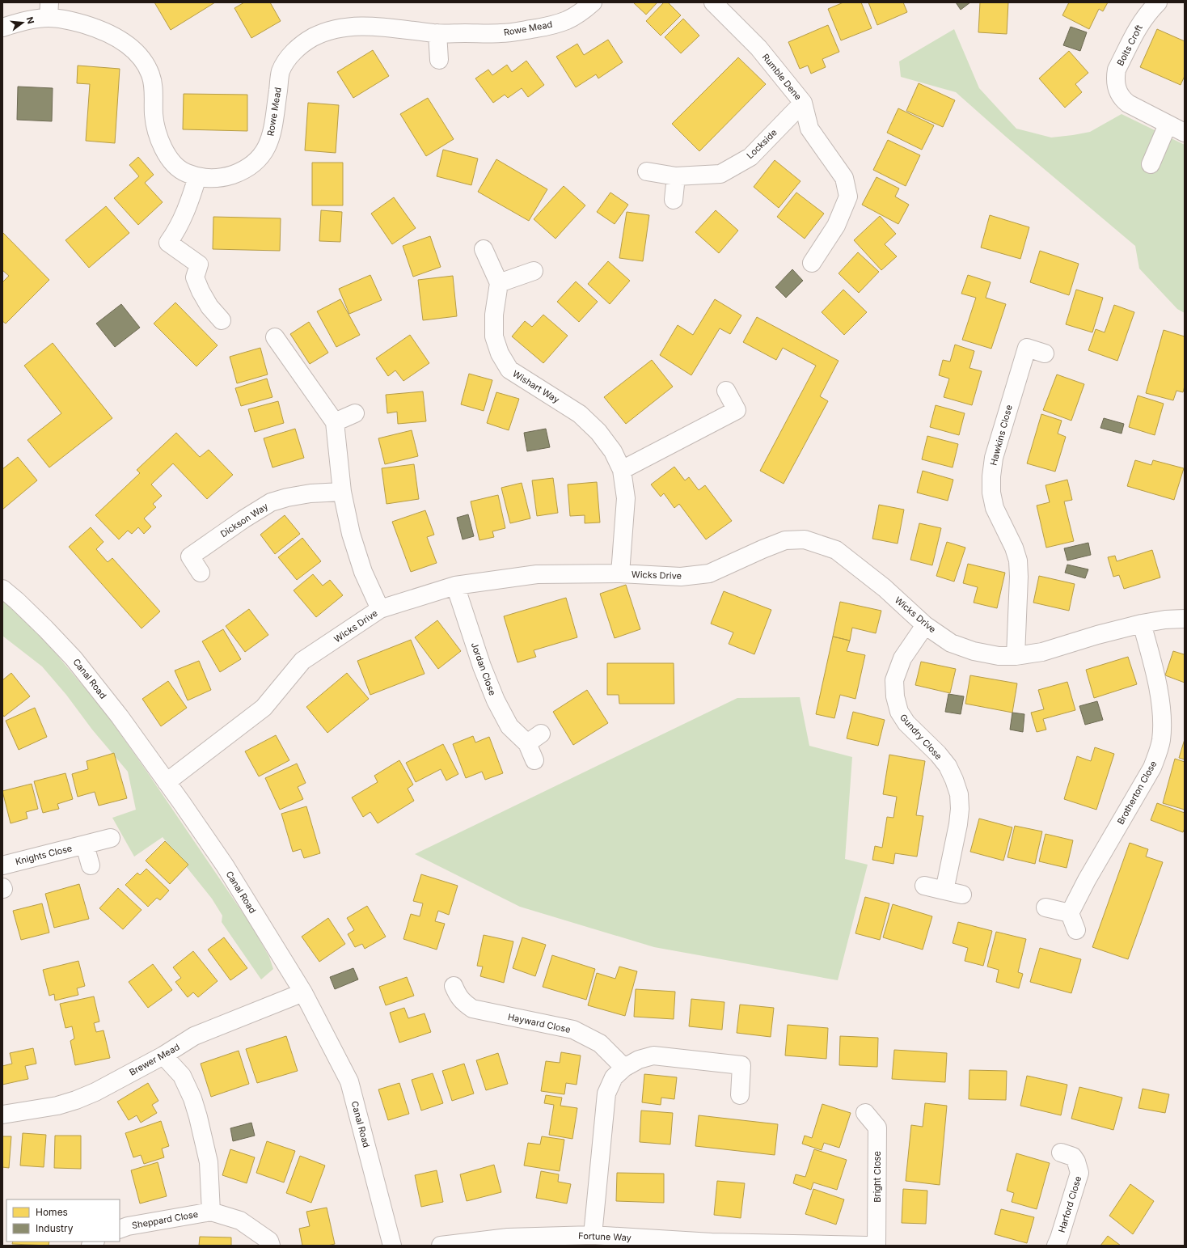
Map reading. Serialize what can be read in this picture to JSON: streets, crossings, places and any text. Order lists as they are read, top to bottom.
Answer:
{
  "streets": {
    "street": [
      "Rowe Mead",
      "Bolts Croft",
      "Rumble Dene",
      "Lockside",
      "Wishart Way",
      "Hawkins Close",
      "Dickson Way",
      "Wicks Drive",
      "Jordan Close",
      "Canal Road",
      "Gundry Close",
      "Brotherton Close",
      "Knights Close",
      "Hayward Close",
      "Brewer Mead",
      "Bright Close",
      "Harford Close",
      "Sheppard Close",
      "Fortune Way"
    ]
  },
  "crossings": [
    ["Rumble Dene", "Lockside"],
    ["Wishart Way", "Wicks Drive"],
    ["Hawkins Close", "Wicks Drive"],
    ["Wicks Drive", "Jordan Close"],
    ["Wicks Drive", "Canal Road"],
    ["Wicks Drive", "Gundry Close"],
    ["Wicks Drive", "Brotherton Close"],
    ["Canal Road", "Brewer Mead"]
  ],
  "legend": ["Homes", "Industry"],
  "north": "right"
}
